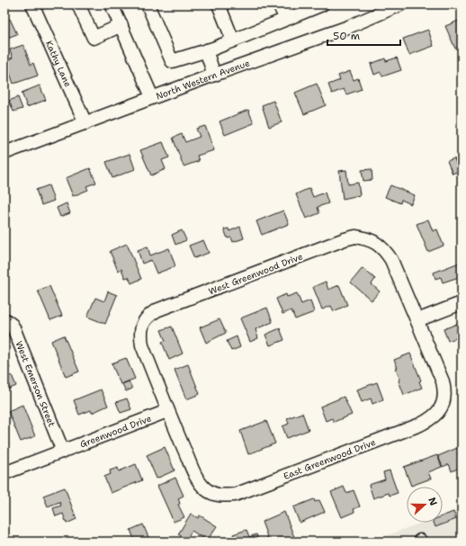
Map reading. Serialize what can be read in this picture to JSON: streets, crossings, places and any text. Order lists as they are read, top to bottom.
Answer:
{
  "streets": {
    "street": [
      "Kathy Lane",
      "North Western Avenue",
      "West Greenwood Drive",
      "West Emerson Street",
      "Greenwood Drive",
      "East Greenwood Drive"
    ]
  },
  "crossings": [
    ["Kathy Lane", "North Western Avenue"],
    ["West Greenwood Drive", "Greenwood Drive"],
    ["West Greenwood Drive", "East Greenwood Drive"],
    ["West Emerson Street", "Greenwood Drive"],
    ["Greenwood Drive", "East Greenwood Drive"]
  ],
  "scale_bar": "50 m",
  "north": "right"
}
